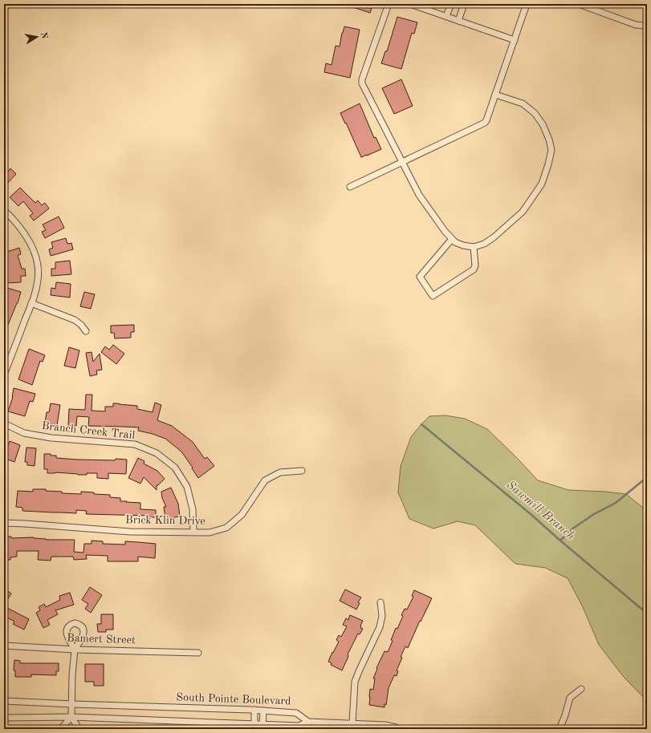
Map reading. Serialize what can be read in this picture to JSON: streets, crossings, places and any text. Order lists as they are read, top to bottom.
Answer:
{
  "streets": {
    "street": [
      "Branch Creek Trail",
      "Brick Klin Drive",
      "Bamert Street",
      "South Pointe Boulevard"
    ]
  },
  "crossings": [
    ["Branch Creek Trail", "Brick Klin Drive"]
  ],
  "water": ["Sawmill Branch"],
  "north": "right"
}
